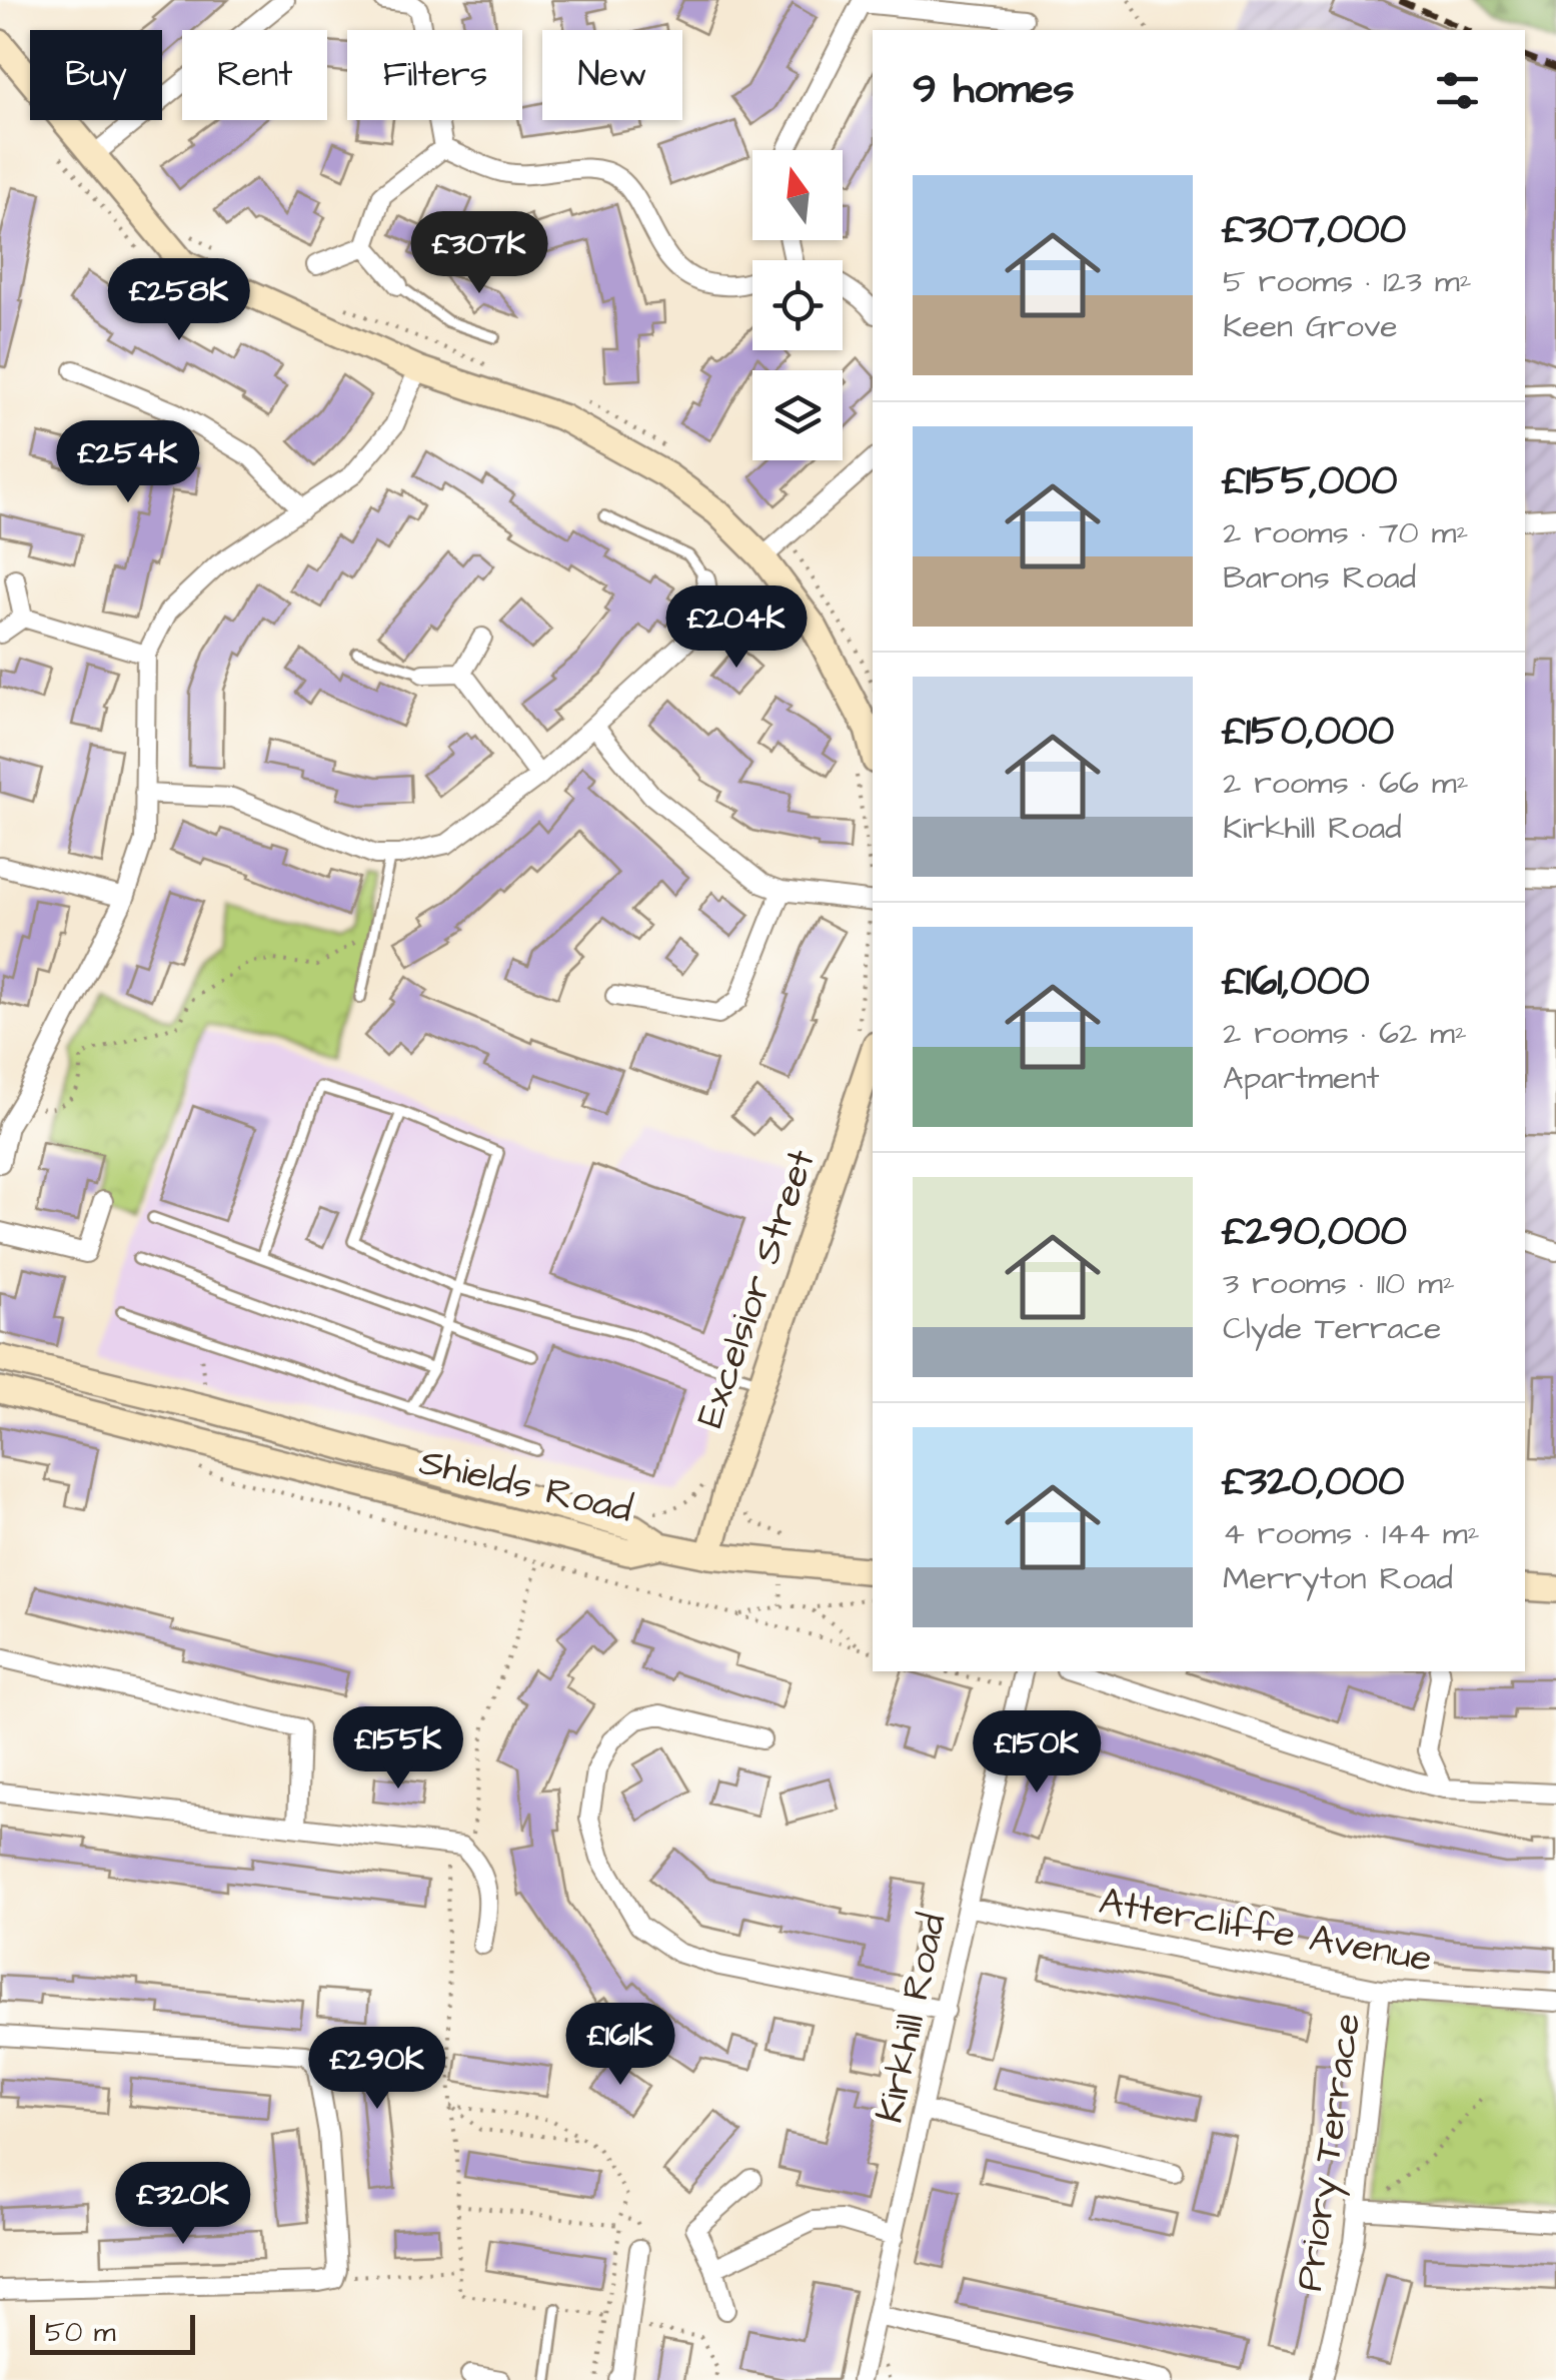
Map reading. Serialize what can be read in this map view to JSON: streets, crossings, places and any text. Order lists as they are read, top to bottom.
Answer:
{
  "streets": {
    "street": [
      "Excelsior Street",
      "Shields Road",
      "Attercliffe Avenue",
      "Kirkhill Road",
      "Priory Terrace"
    ]
  },
  "crossings": [
    ["Attercliffe Avenue", "Kirkhill Road"],
    ["Attercliffe Avenue", "Priory Terrace"]
  ],
  "scale_bar": "50 m",
  "north": "top",
  "page": {
    "chip": [
      "Buy",
      "Rent",
      "Filters",
      "New"
    ],
    "heading": "9 homes",
    "list": [
      {
        "name": "£307,000",
        "note": "5 rooms · 123 m² · Keen Grove"
      },
      {
        "name": "£155,000",
        "note": "2 rooms · 70 m² · Barons Road"
      },
      {
        "name": "£150,000",
        "note": "2 rooms · 66 m² · Kirkhill Road"
      },
      {
        "name": "£161,000",
        "note": "2 rooms · 62 m² · Apartment"
      },
      {
        "name": "£290,000",
        "note": "3 rooms · 110 m² · Clyde Terrace"
      },
      {
        "name": "£320,000",
        "note": "4 rooms · 144 m² · Merryton Road"
      }
    ],
    "price": [
      "£307K",
      "£258K",
      "£254K",
      "£204K",
      "£155K",
      "£150K",
      "£161K",
      "£290K",
      "£320K"
    ],
    "scale": "50 m"
  }
}
